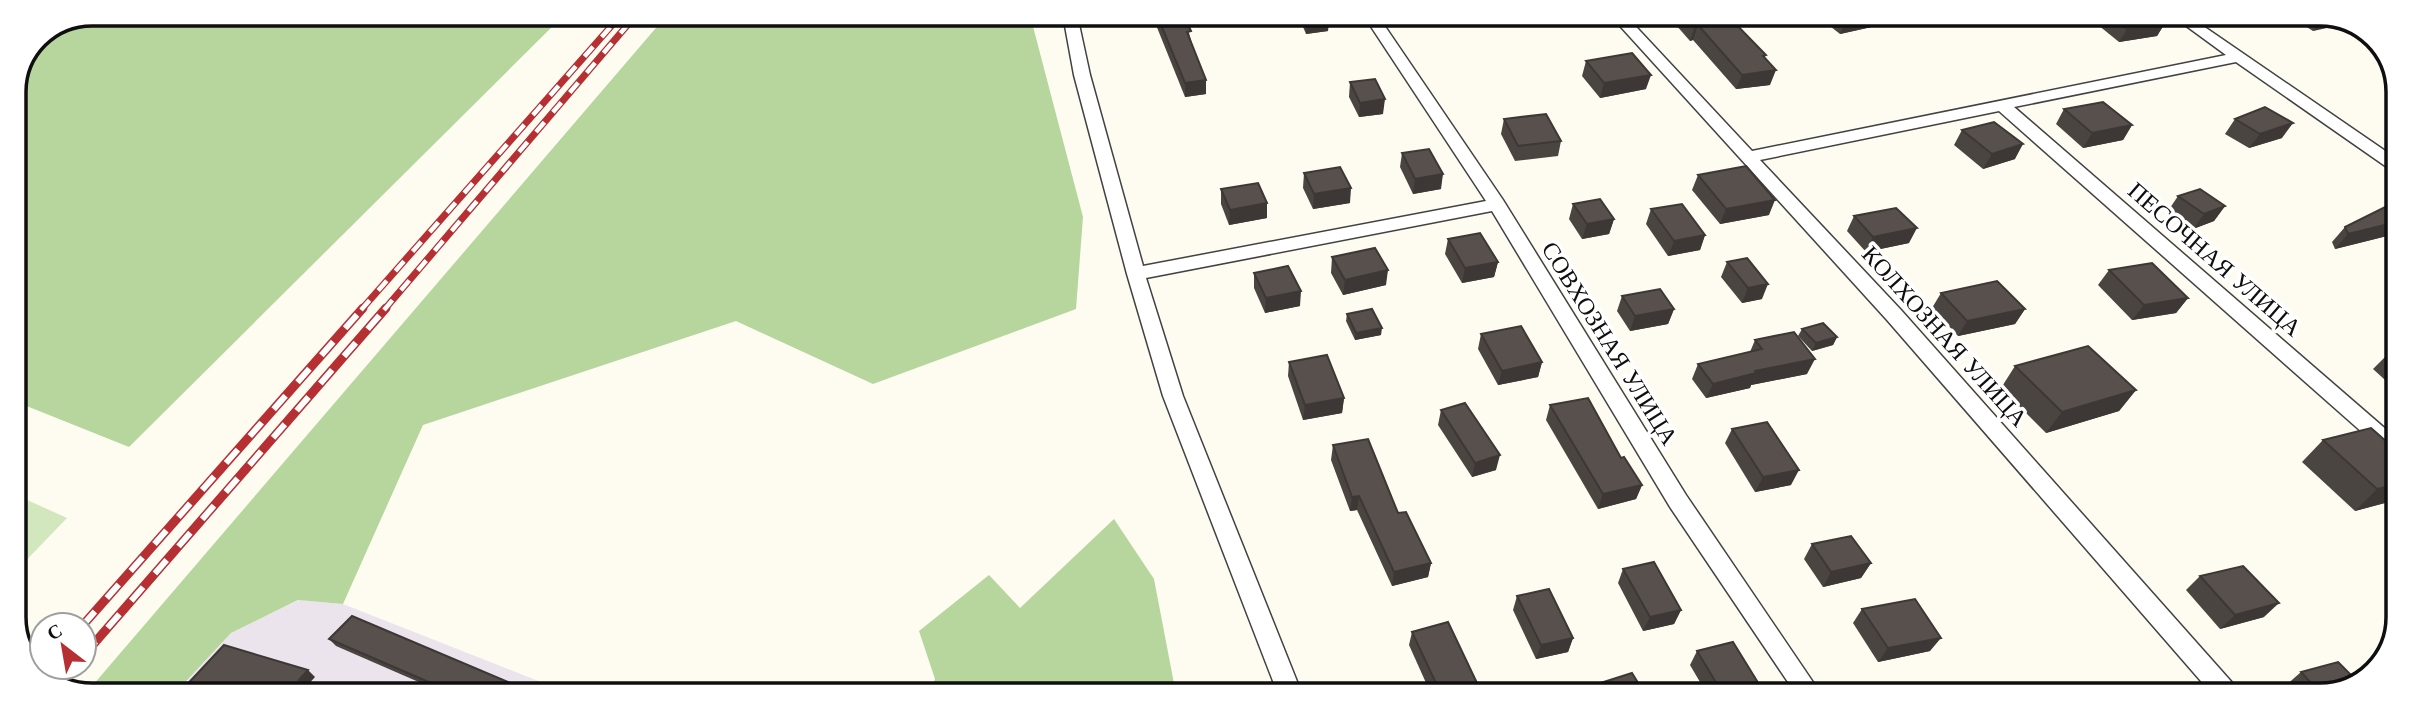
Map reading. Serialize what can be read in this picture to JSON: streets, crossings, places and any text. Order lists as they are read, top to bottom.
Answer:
{
  "streets": {
    "street": ["ПЕСОЧНАЯ УЛИЦА", "КОЛХОЗНАЯ УЛИЦА", "СОВХОЗНАЯ УЛИЦА"]
  },
  "north": "top left"
}
